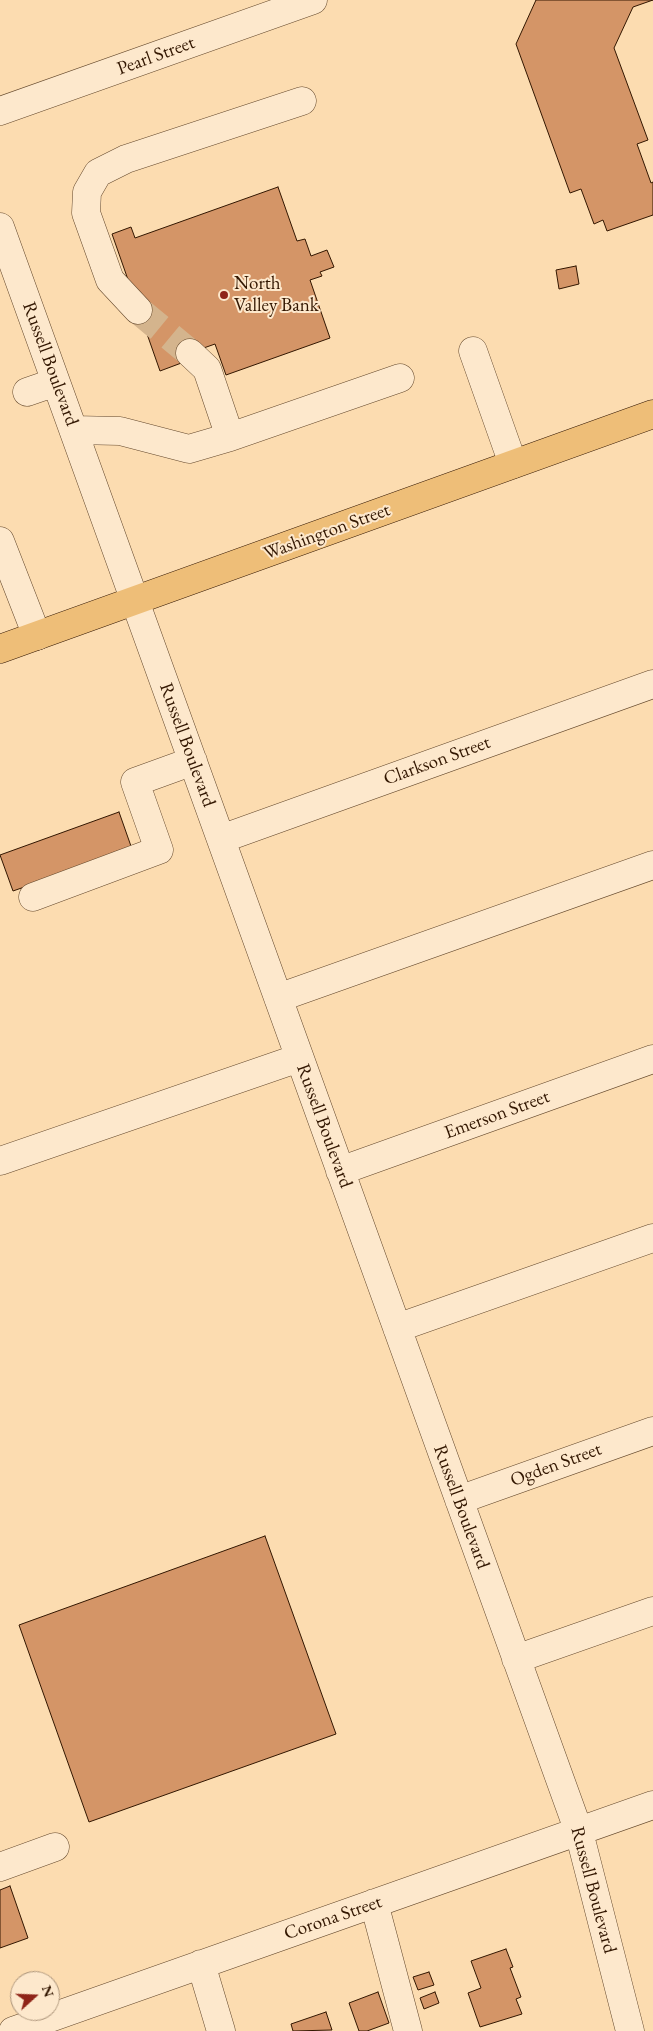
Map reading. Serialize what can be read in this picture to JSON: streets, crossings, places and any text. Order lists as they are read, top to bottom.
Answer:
{
  "streets": {
    "main road": ["Washington Street"],
    "street": [
      "Pearl Street",
      "Russell Boulevard",
      "Clarkson Street",
      "Emerson Street",
      "Ogden Street",
      "Corona Street"
    ]
  },
  "crossings": [
    ["Russell Boulevard", "Washington Street"],
    ["Russell Boulevard", "Clarkson Street"],
    ["Russell Boulevard", "Emerson Street"],
    ["Russell Boulevard", "Ogden Street"],
    ["Russell Boulevard", "Corona Street"]
  ],
  "places": ["North Valley Bank"],
  "north": "right"
}
